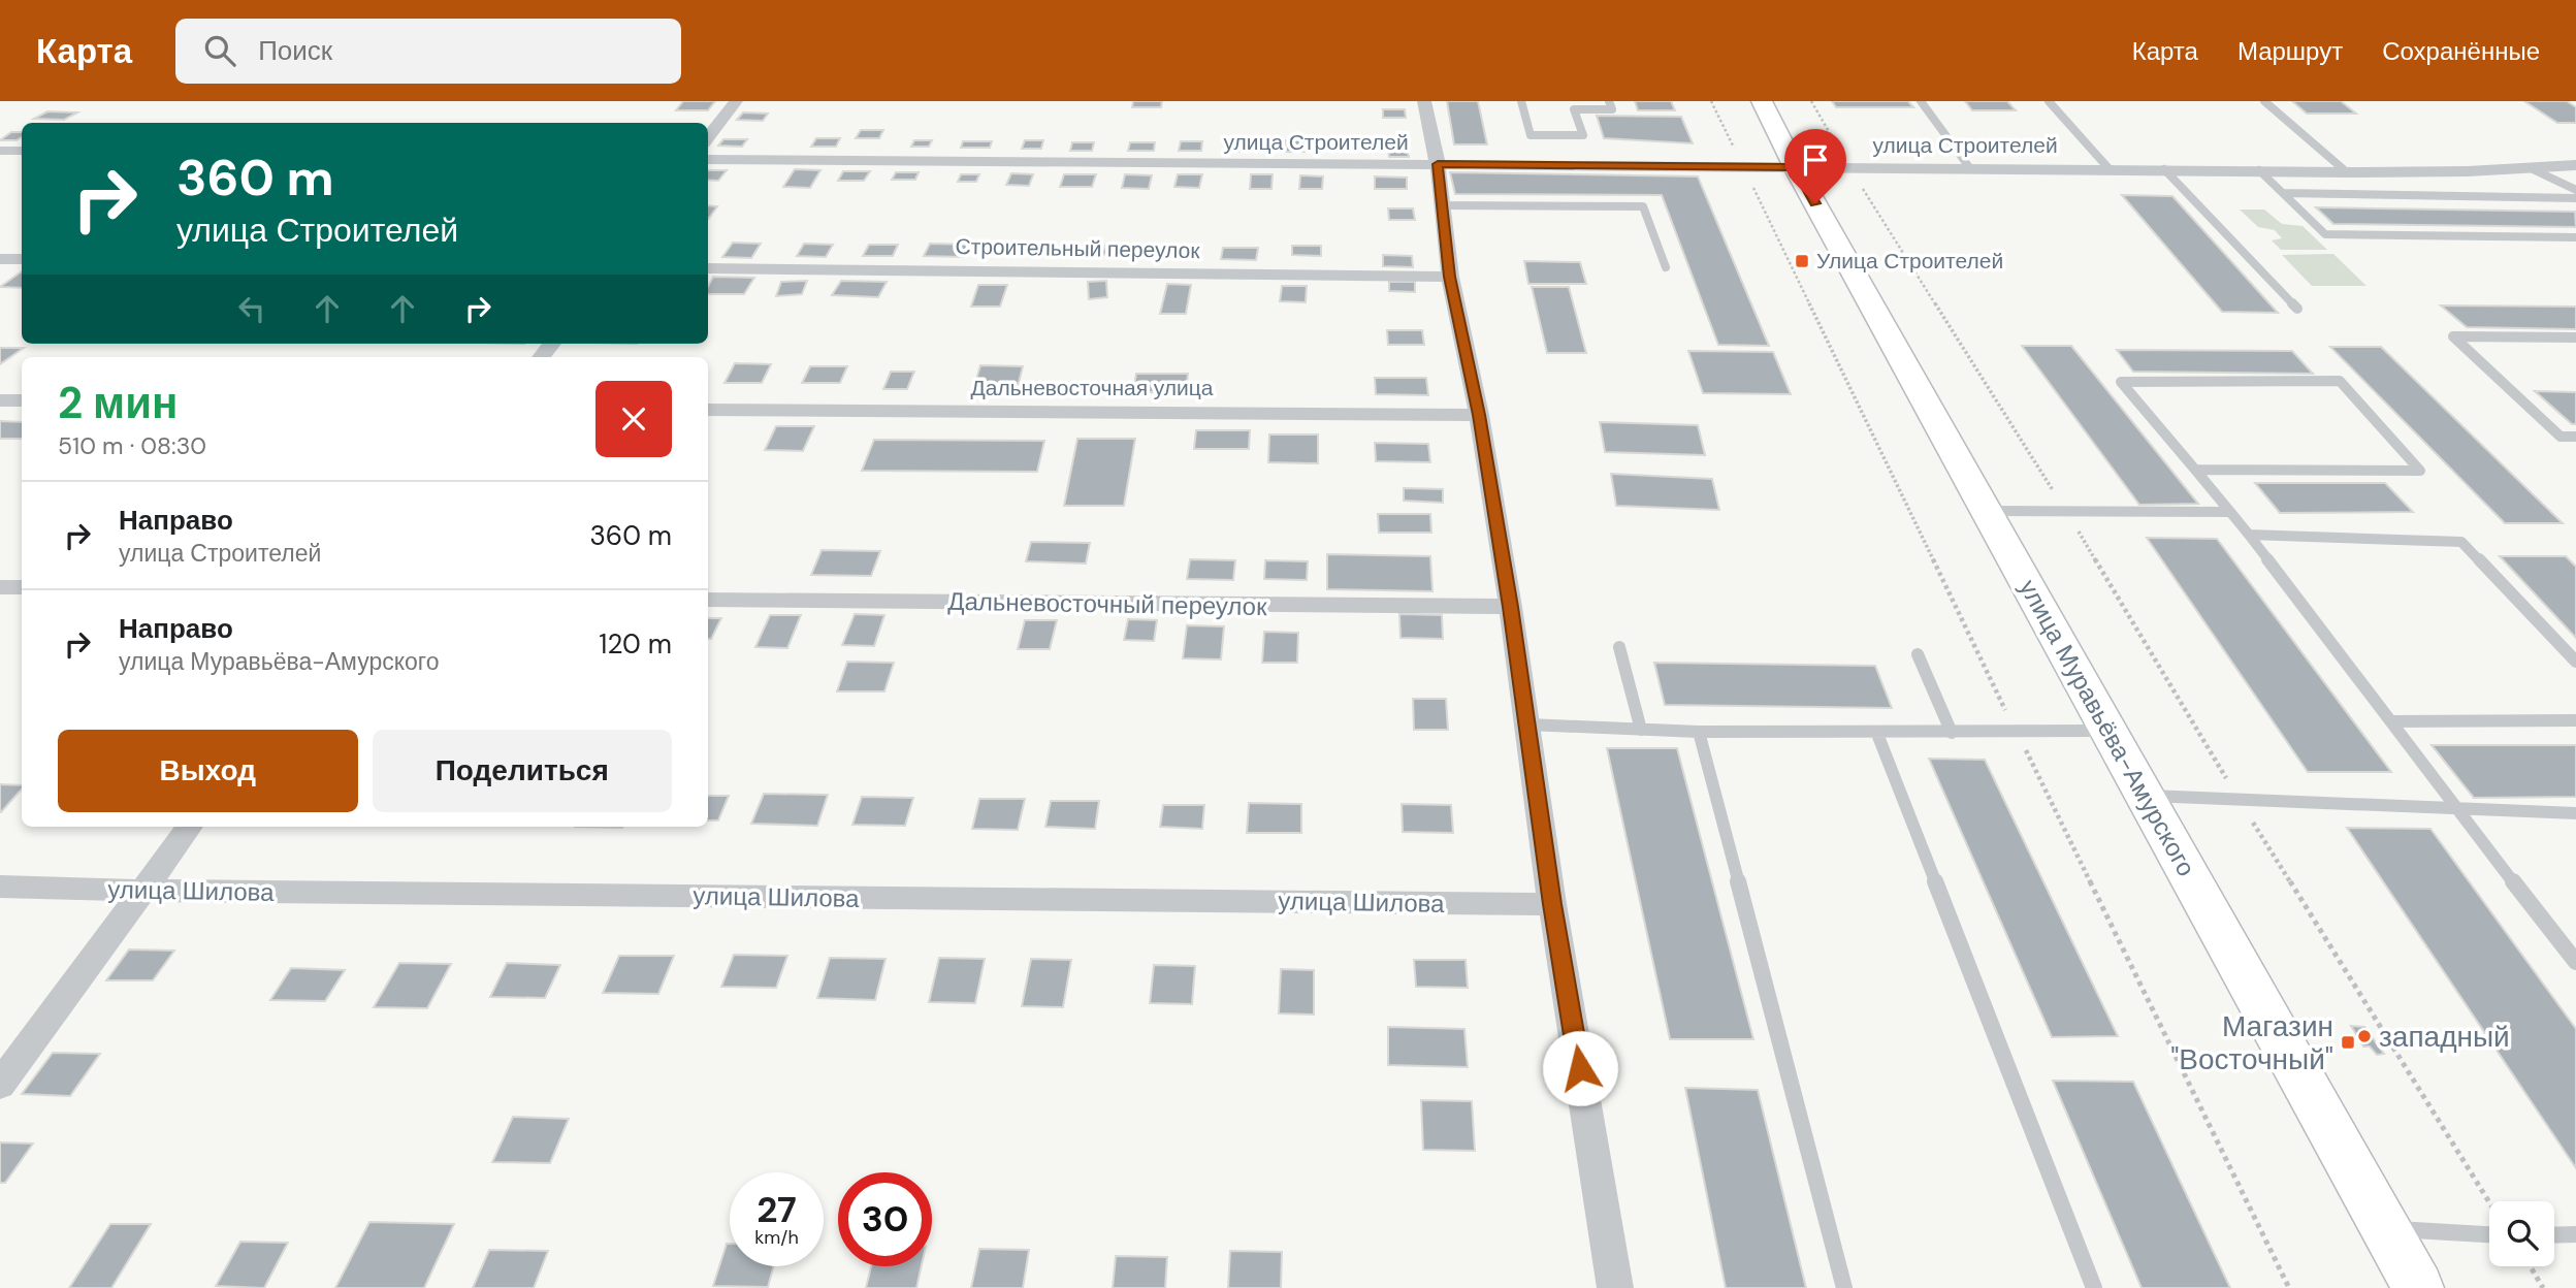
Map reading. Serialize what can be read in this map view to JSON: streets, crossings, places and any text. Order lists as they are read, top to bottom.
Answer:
{
  "streets": {
    "street": [
      "улица Строителей",
      "Строительный переулок",
      "Дальневосточная улица",
      "Дальневосточный переулок",
      "улица Муравьёва-Амурского",
      "улица Шилова"
    ]
  },
  "crossings": [
    ["улица Строителей", "улица Муравьёва-Амурского"]
  ],
  "places": {
    "transit": ["Улица Строителей", "Магазин \"Восточный\""],
    "other": ["западный"]
  },
  "page": {
    "header": "Карта",
    "search": "Поиск",
    "nav": ["Карта", "Маршрут", "Сохранённые"],
    "turn": ["360 m", "улица Строителей"],
    "heading": ["2 мин", "510 m · 08:30"],
    "list": [
      {
        "name": "Направо",
        "note": "улица Строителей",
        "value": "360 m"
      },
      {
        "name": "Направо",
        "note": "улица Муравьёва-Амурского",
        "value": "120 m"
      }
    ],
    "buttons": ["Выход", "Поделиться"],
    "speed": "27 km/h",
    "limit": "30"
  }
}
